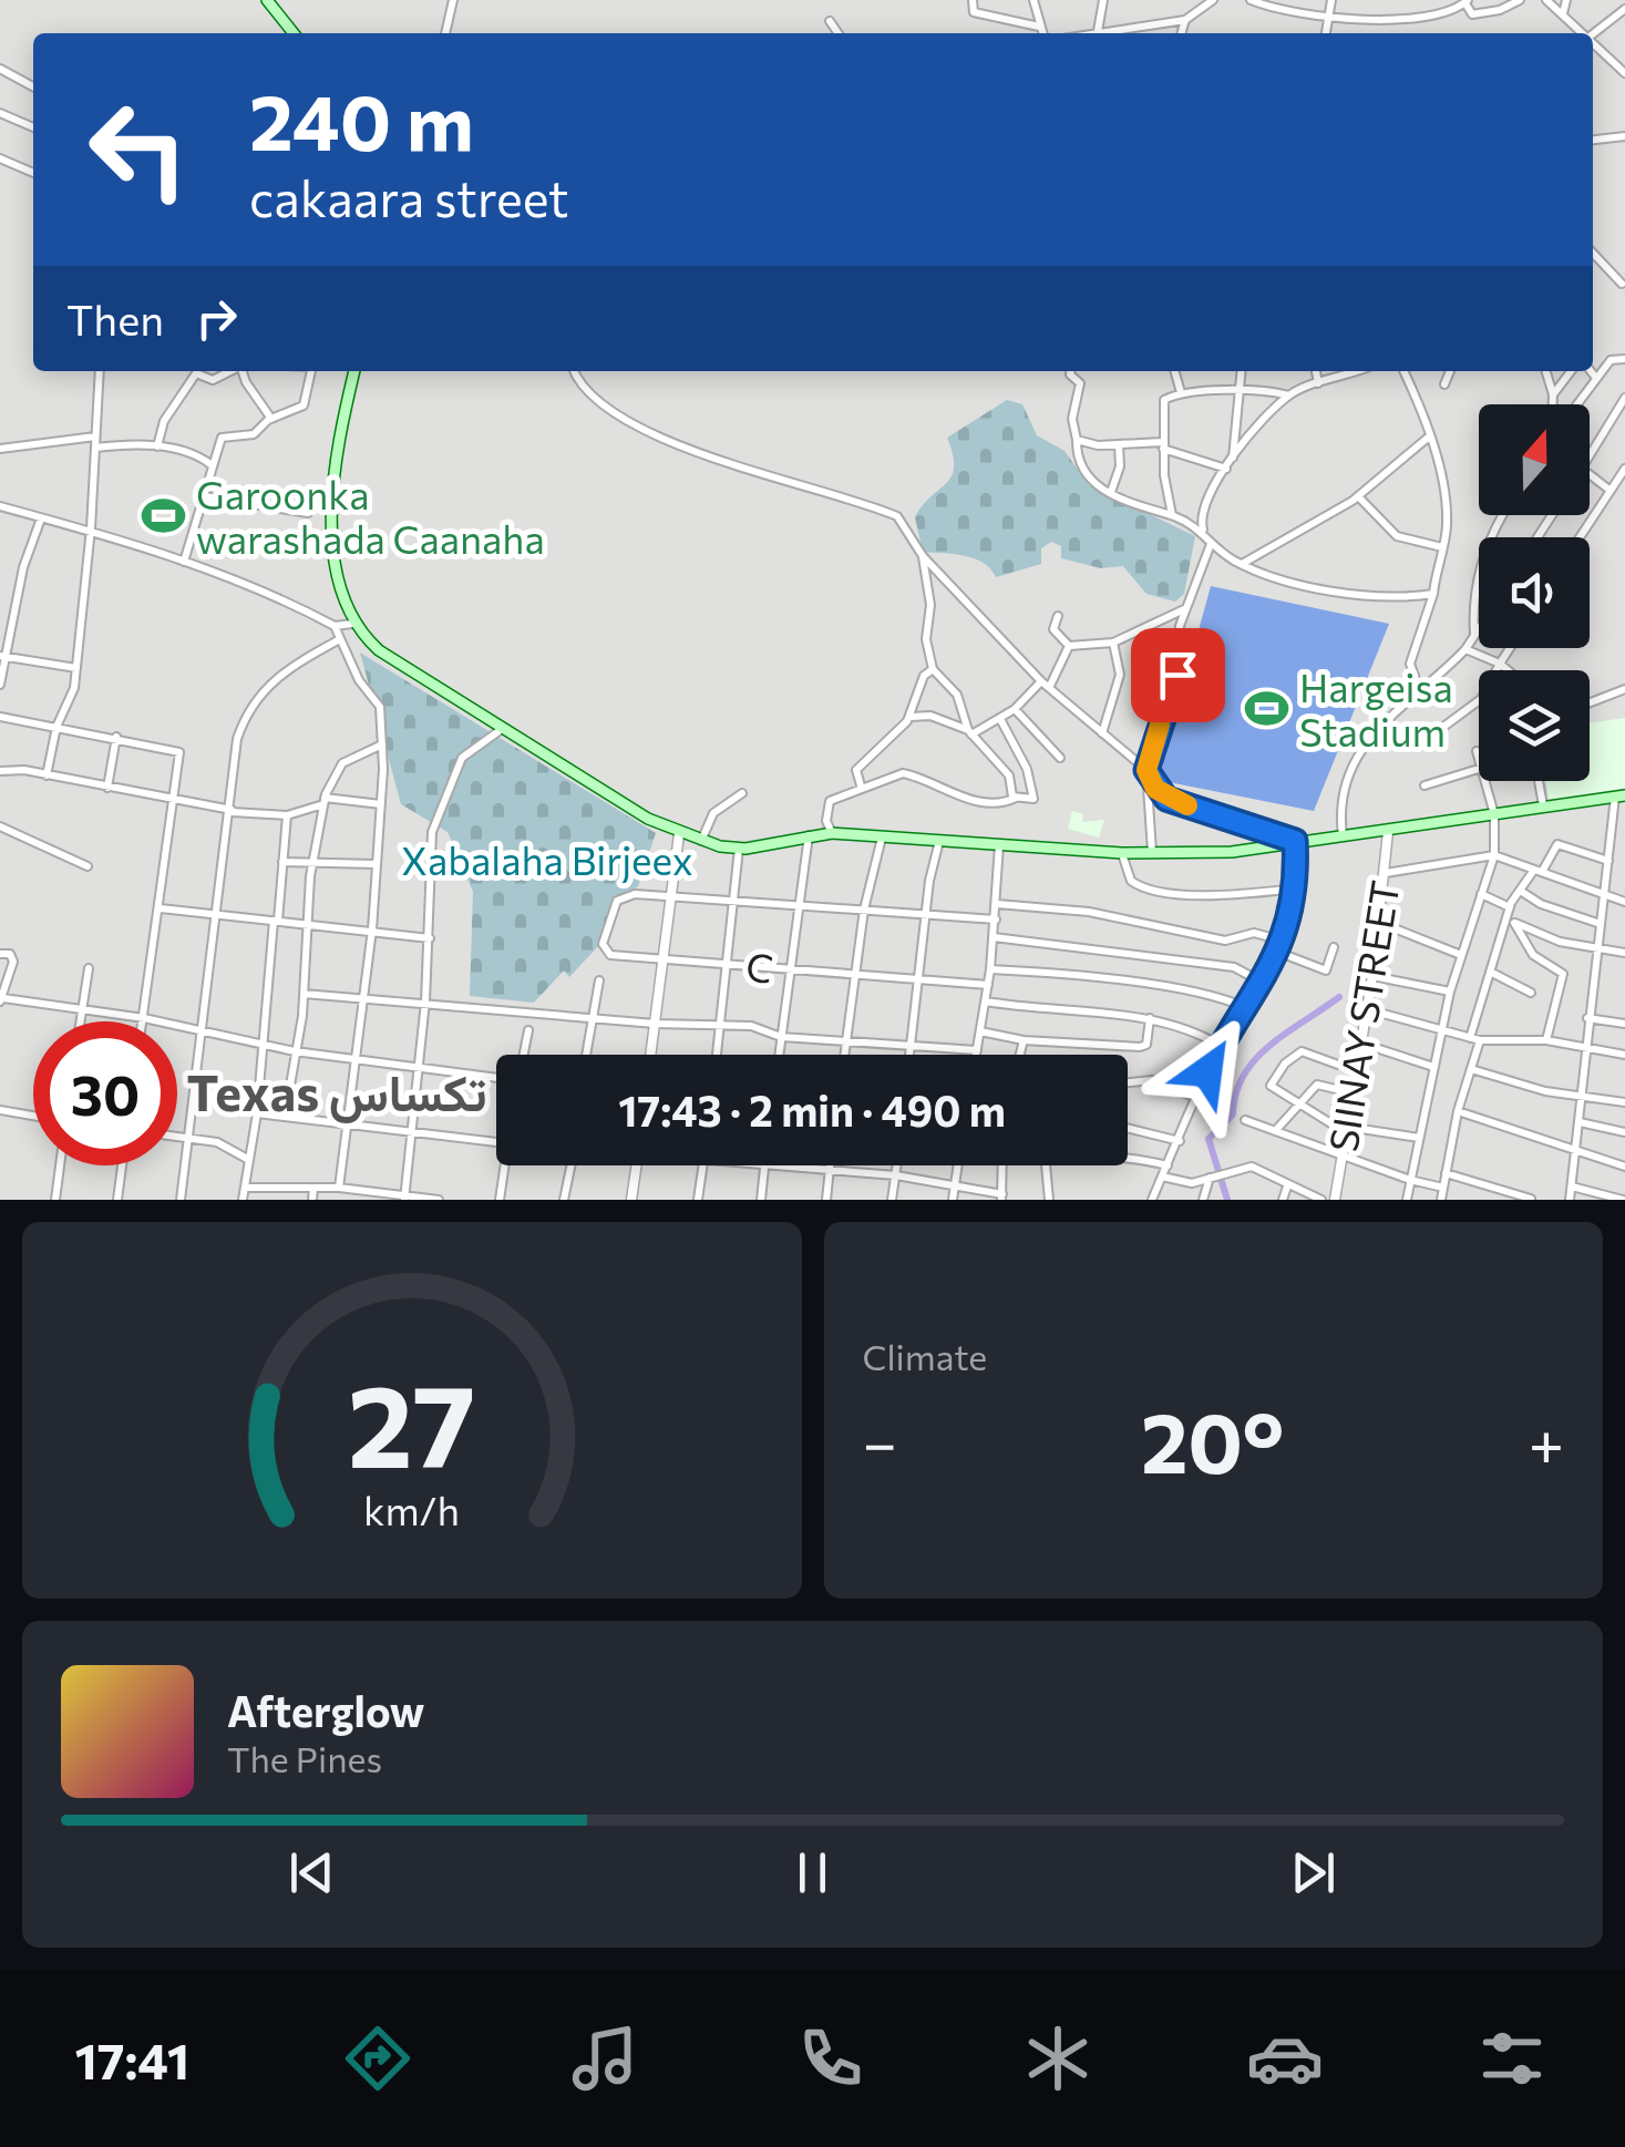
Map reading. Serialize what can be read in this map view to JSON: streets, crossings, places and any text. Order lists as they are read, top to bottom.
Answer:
{
  "streets": {
    "street": ["C", "SIINAY STREET"]
  },
  "districts": ["Texas تكساس"],
  "parks": ["Xabalaha Birjeex"],
  "places": {
    "sports": ["Garoonka warashada Caanaha", "Hargeisa Stadium"]
  },
  "north": "top",
  "page": {
    "turn": ["240 m", "cakaara street"],
    "then": "Then",
    "limit": "30",
    "trip": "17:43 · 2 min · 490 m",
    "tile": "Climate",
    "heat": ["−", "20°", "+"],
    "song": ["Afterglow", "The Pines"],
    "tabs": "17:41",
    "gauge": ["27", "km/h"]
  }
}
